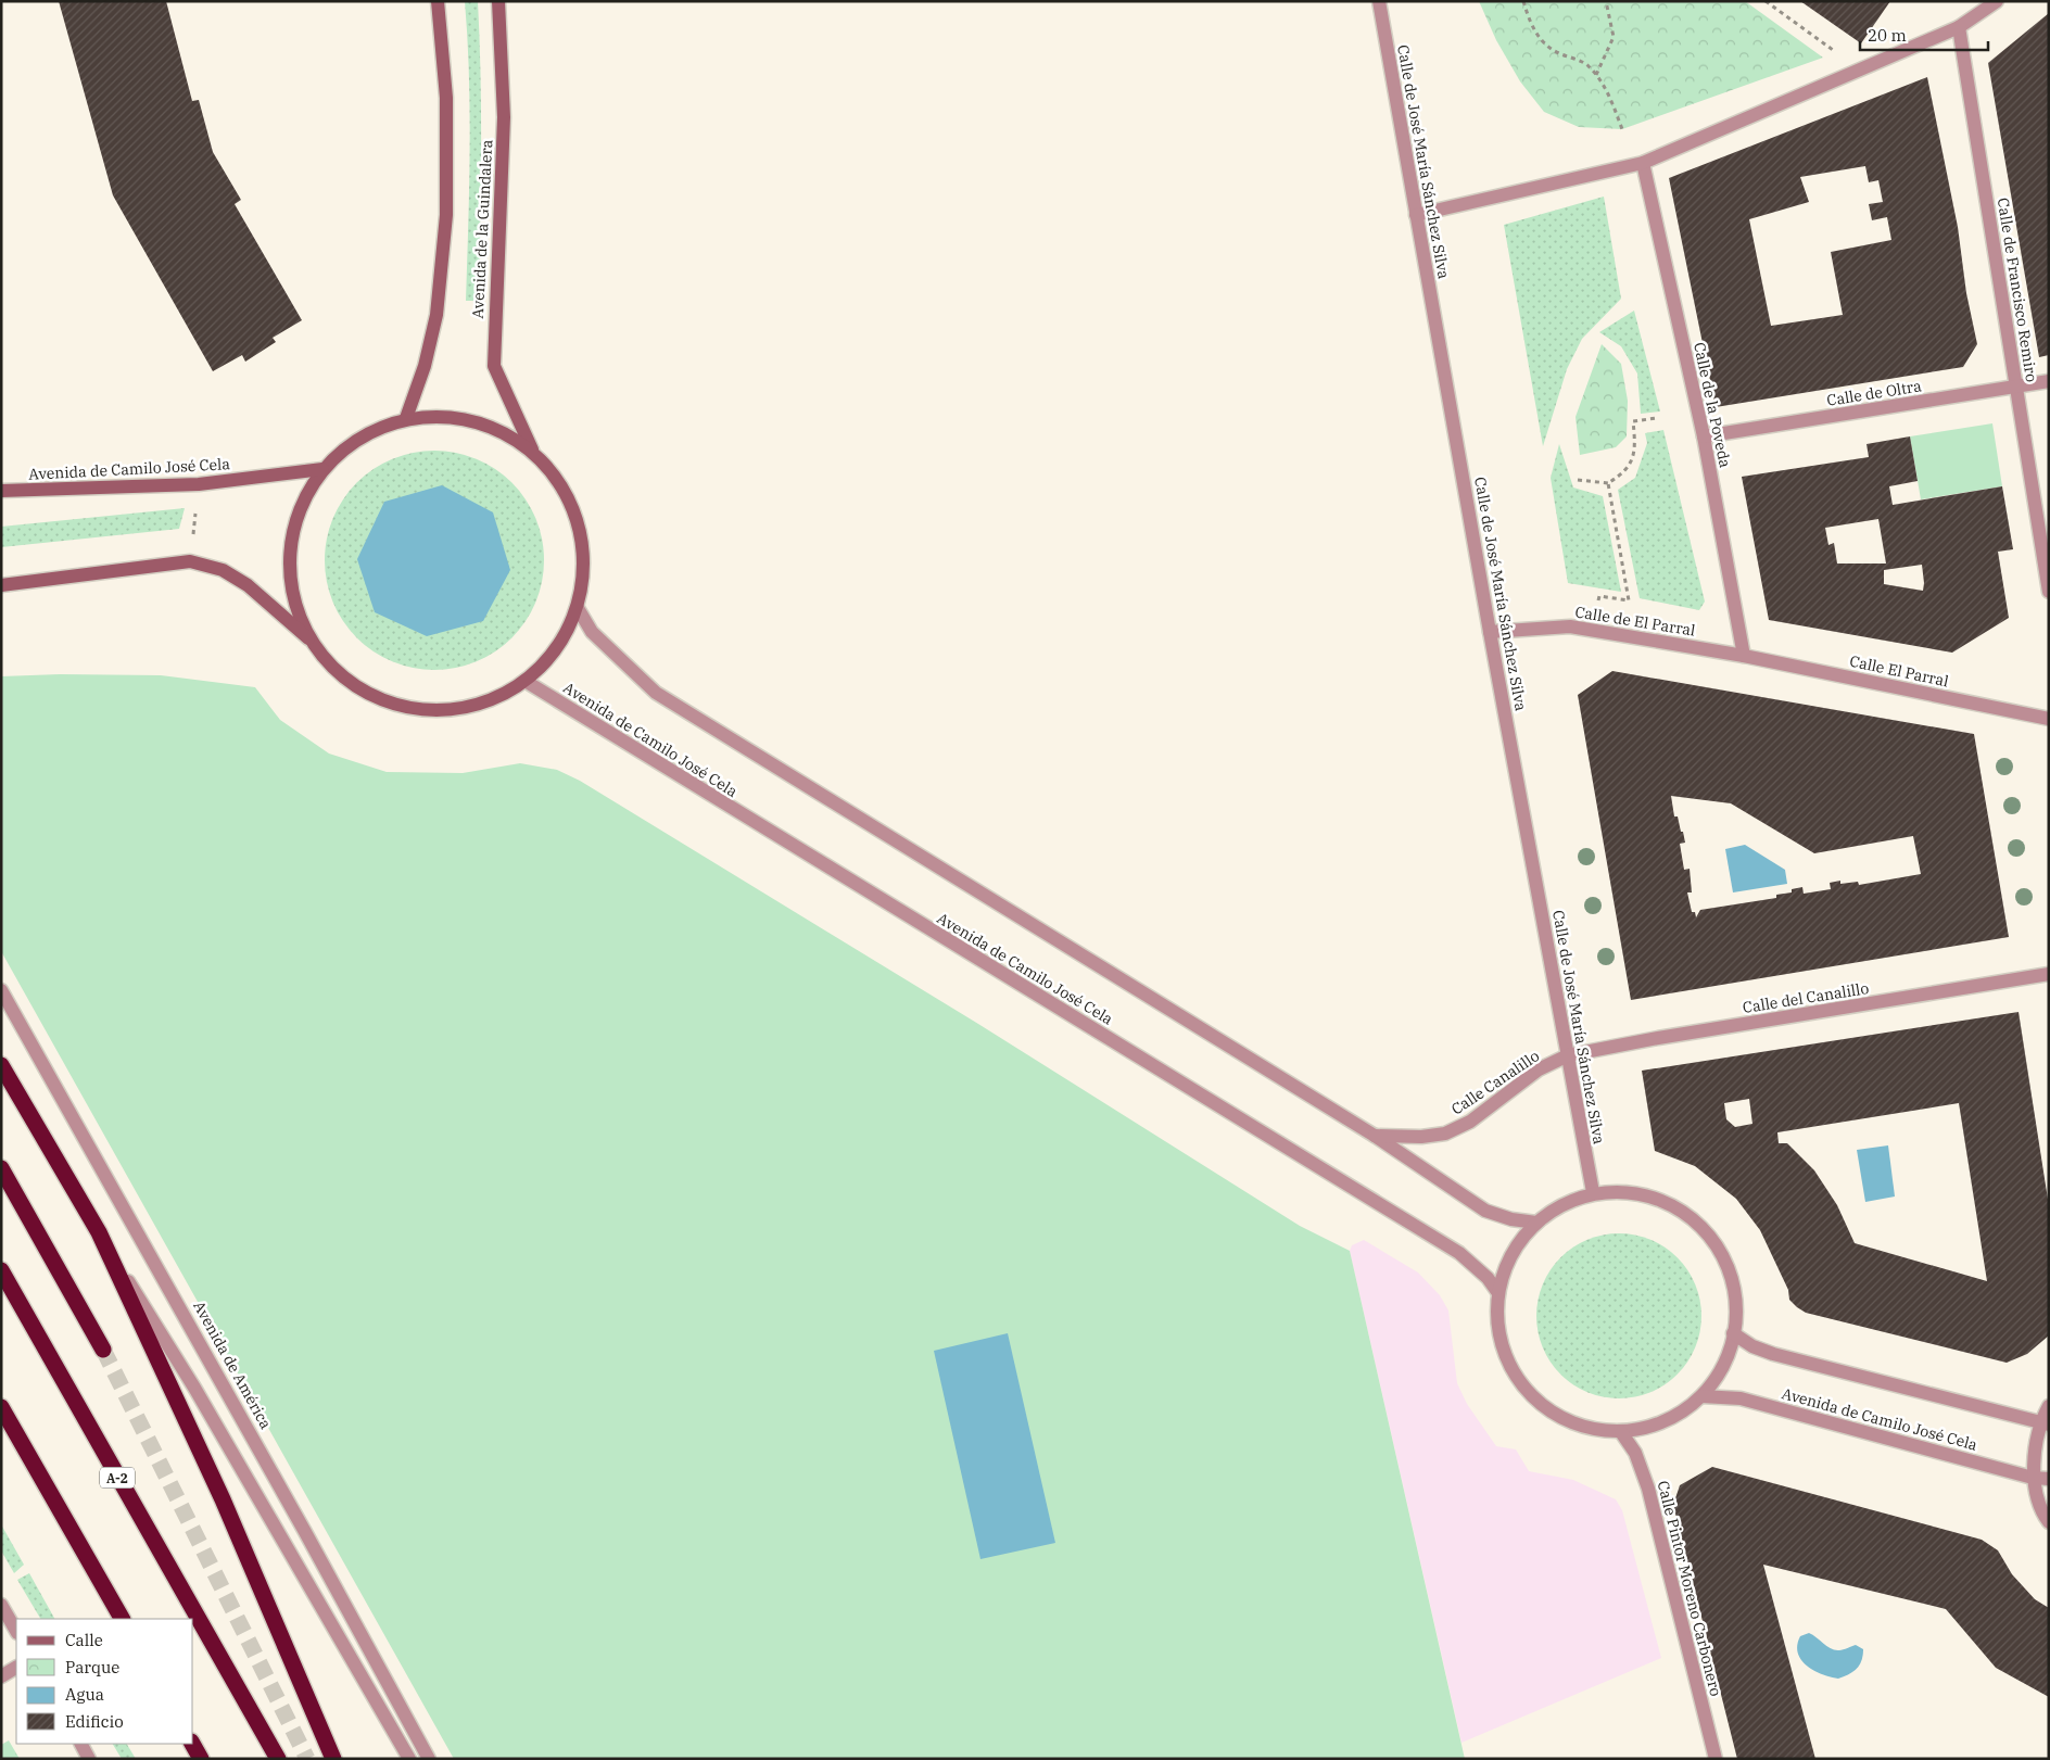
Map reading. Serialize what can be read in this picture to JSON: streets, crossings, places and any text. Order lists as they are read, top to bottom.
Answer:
{
  "streets": {
    "highway": ["A-2"],
    "street": [
      "Calle de José María Sánchez Silva",
      "Avenida de la Guindalera",
      "Calle de Francisco Remiro",
      "Calle de Oltra",
      "Calle de la Poveda",
      "Avenida de Camilo José Cela",
      "Calle de El Parral",
      "Calle El Parral",
      "Calle del Canalillo",
      "Calle Canalillo",
      "Avenida de América",
      "Calle Pintor Moreno Carbonero"
    ]
  },
  "crossings": [
    ["Calle de José María Sánchez Silva", "Calle de El Parral"],
    ["Calle de José María Sánchez Silva", "Calle del Canalillo"],
    ["Calle de José María Sánchez Silva", "Calle Canalillo"],
    ["Calle de Francisco Remiro", "Calle de Oltra"],
    ["Calle de Oltra", "Calle de la Poveda"],
    ["Calle de la Poveda", "Calle de El Parral"],
    ["Calle de la Poveda", "Calle El Parral"],
    ["Calle de El Parral", "Calle El Parral"],
    ["Calle del Canalillo", "Calle Canalillo"]
  ],
  "legend": [
    "Calle",
    "Parque",
    "Agua",
    "Edificio"
  ],
  "scale_bar": "20 m"
}
